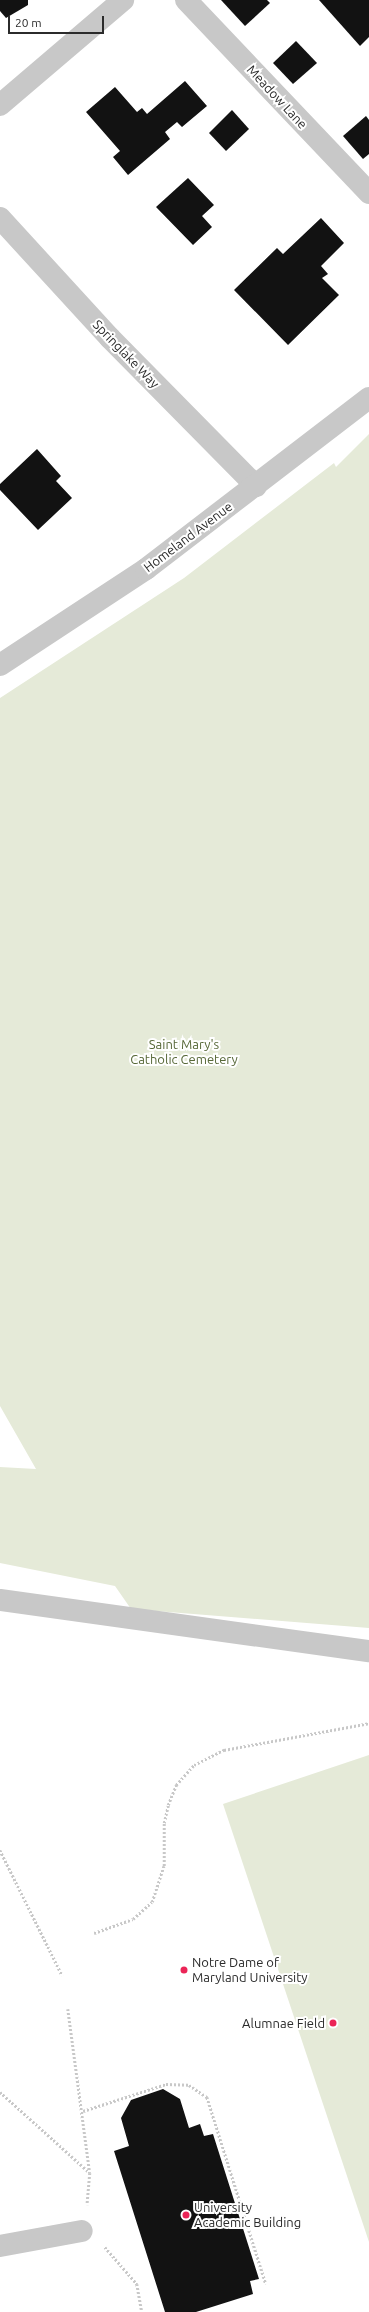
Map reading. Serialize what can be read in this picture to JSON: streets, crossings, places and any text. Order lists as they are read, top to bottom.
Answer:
{
  "streets": {
    "street": ["Meadow Lane", "Springlake Way", "Homeland Avenue"]
  },
  "crossings": [
    ["Springlake Way", "Homeland Avenue"]
  ],
  "parks": ["Saint Mary's Catholic Cemetery"],
  "places": ["Notre Dame of Maryland University", "Alumnae Field", "University Academic Building"],
  "scale_bar": "20 m"
}
